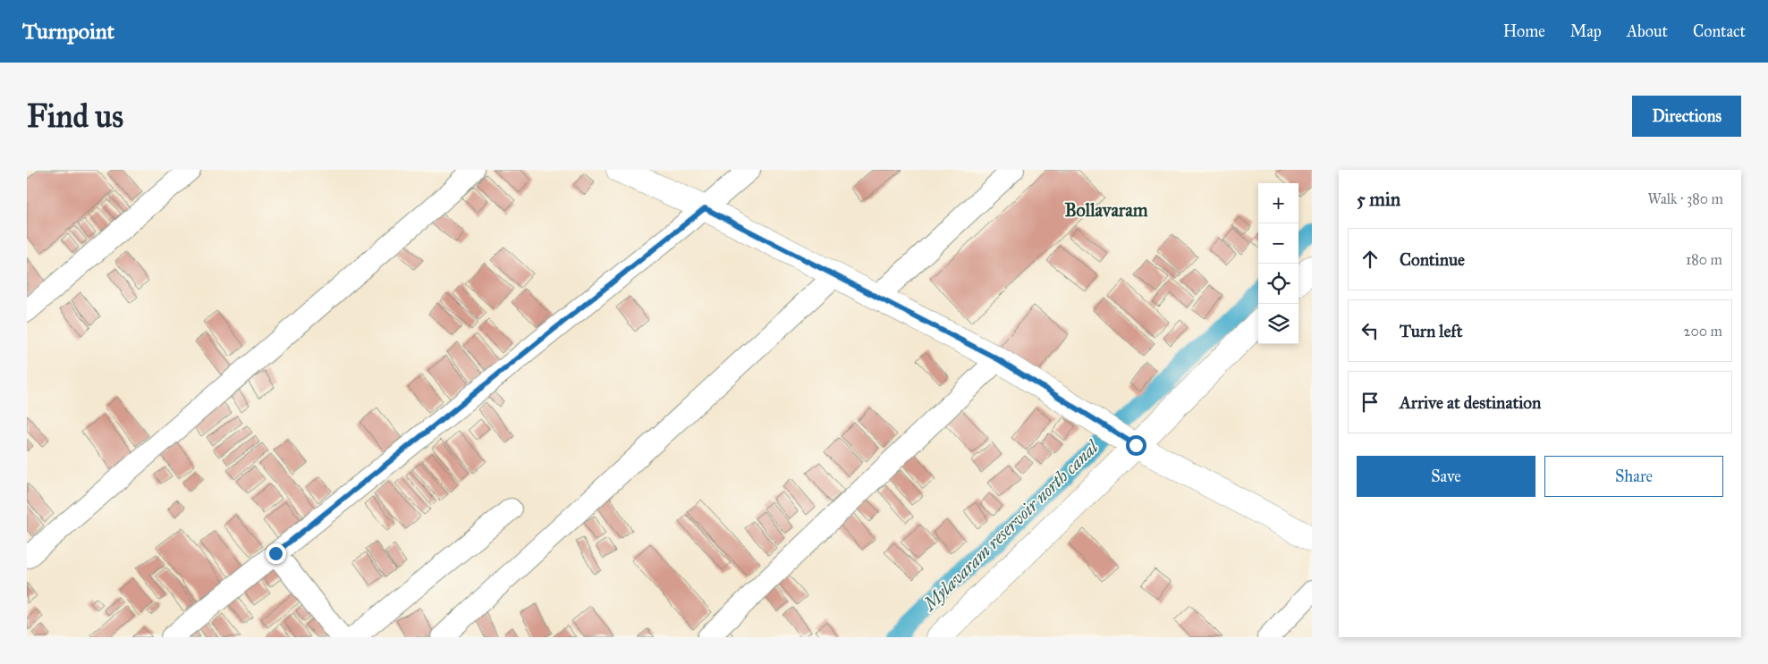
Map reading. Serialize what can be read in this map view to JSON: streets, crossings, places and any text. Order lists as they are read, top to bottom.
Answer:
{
  "districts": ["Bollavaram"],
  "water": ["Mylavaram reservoir north canal"],
  "page": {
    "header": "Turnpoint",
    "nav": [
      "Home",
      "Map",
      "About",
      "Contact"
    ],
    "buttons": [
      "Directions",
      ["Save", "Share"]
    ],
    "title": "Find us",
    "heading": ["5 min", "Walk · 380 m"],
    "map_buttons": ["+", "−"],
    "list": [
      ["Continue", "180 m"],
      ["Turn left", "200 m"],
      "Arrive at destination"
    ]
  }
}
